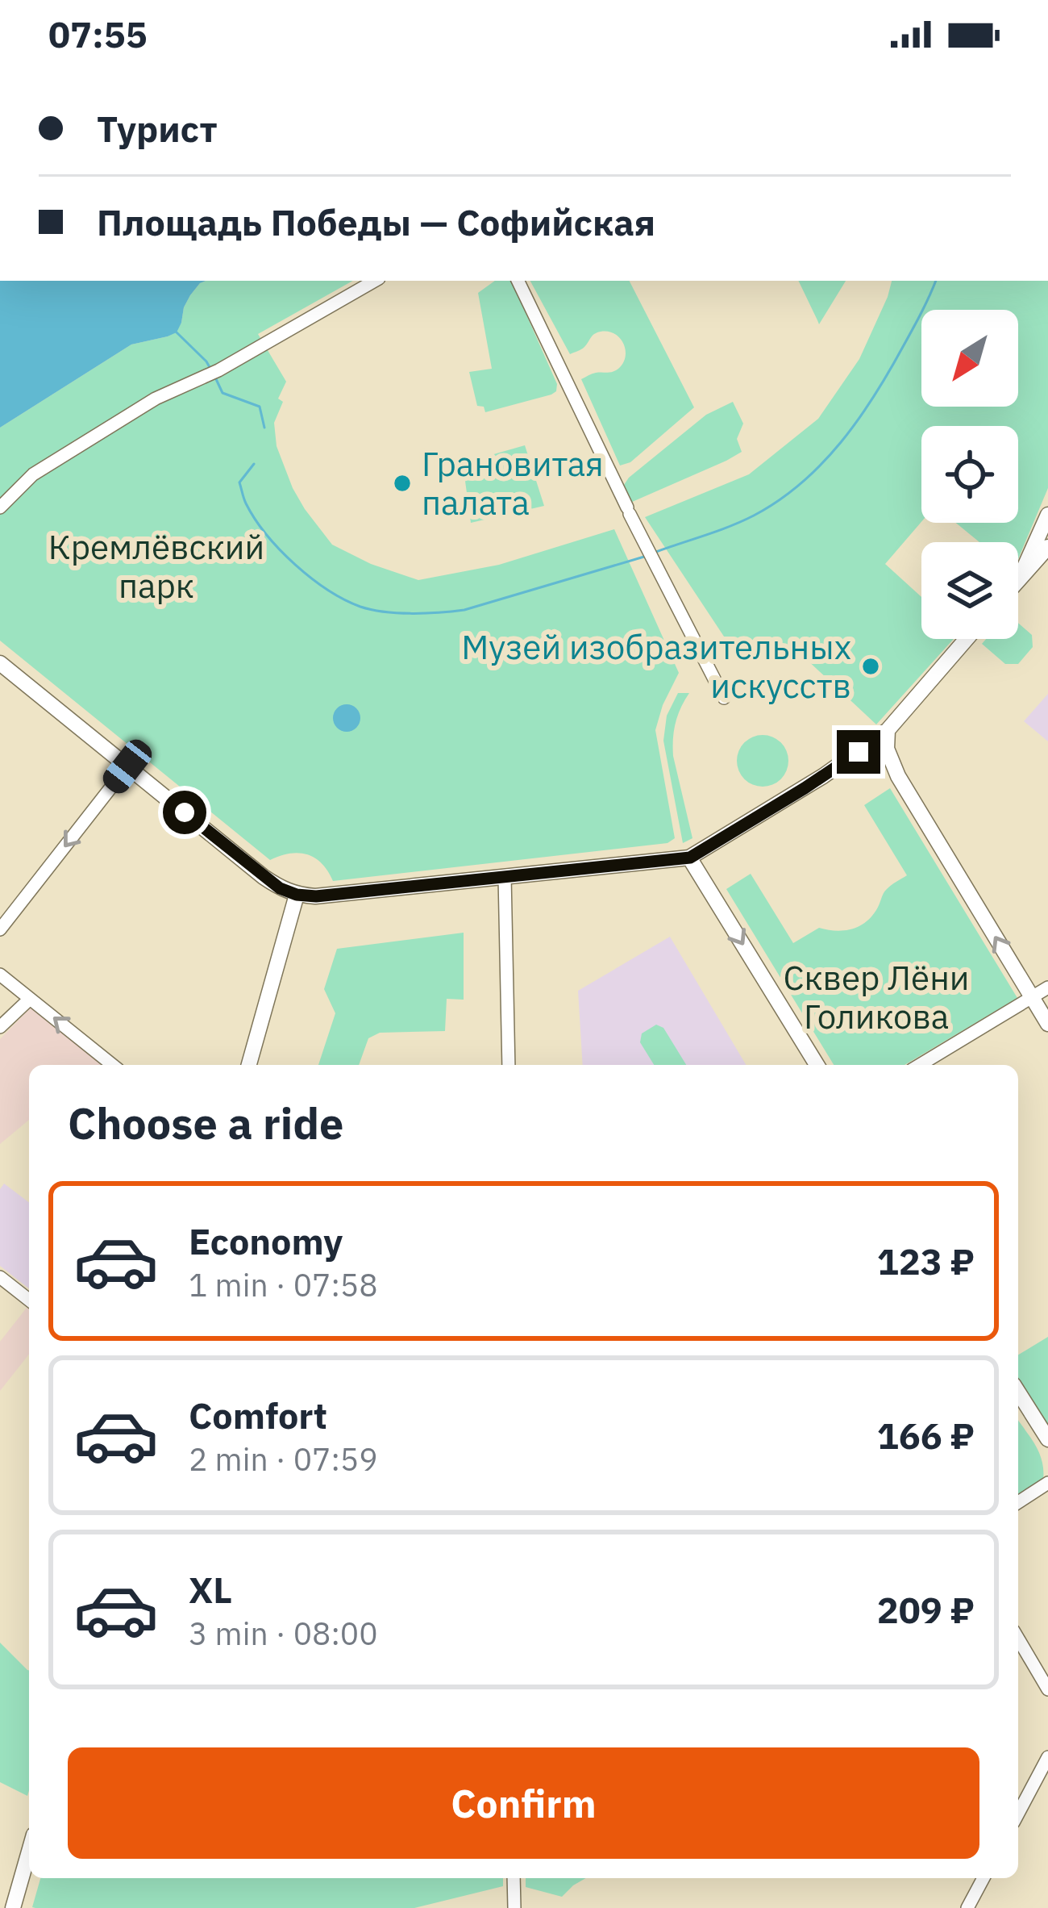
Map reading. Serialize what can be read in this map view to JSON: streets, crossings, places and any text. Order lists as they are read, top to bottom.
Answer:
{
  "parks": ["Кремлёвский парк", "Сквер Лёни Голикова"],
  "places": ["Грановитая палата", "Музей изобразительных искусств"],
  "north": "bottom left",
  "page": {
    "status": "07:55",
    "banner": ["Турист", "Площадь Победы — Софийская"],
    "heading": "Choose a ride",
    "list": [
      {
        "name": "Economy",
        "note": "1 min · 07:58",
        "value": "123 ₽"
      },
      {
        "name": "Comfort",
        "note": "2 min · 07:59",
        "value": "166 ₽"
      },
      {
        "name": "XL",
        "note": "3 min · 08:00",
        "value": "209 ₽"
      }
    ],
    "buttons": "Confirm"
  }
}
